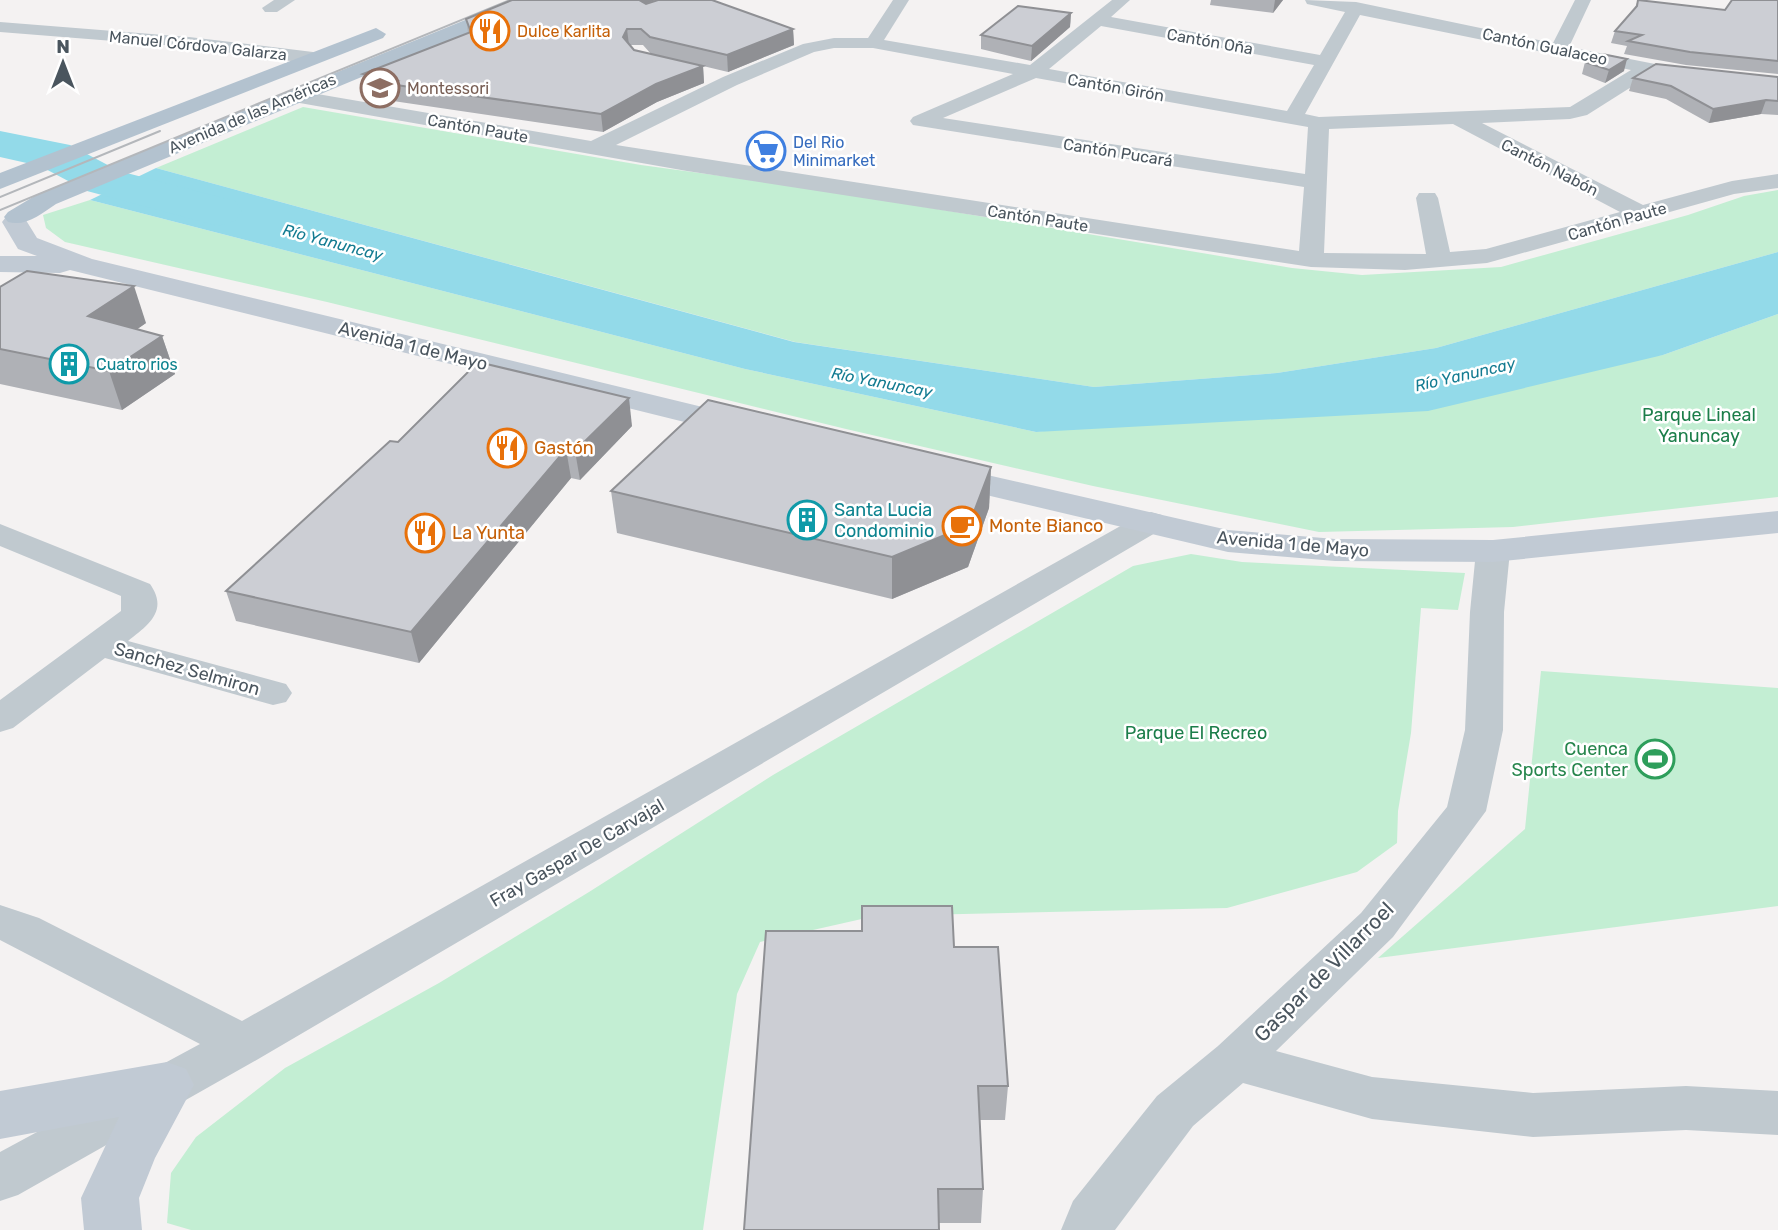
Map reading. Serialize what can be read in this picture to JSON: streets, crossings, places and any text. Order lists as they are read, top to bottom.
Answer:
{
  "streets": {
    "main road": ["Avenida de las Américas", "Avenida 1 de Mayo"],
    "street": [
      "Cantón Oña",
      "Manuel Córdova Galarza",
      "Cantón Gualaceo",
      "Cantón Girón",
      "Cantón Paute",
      "Cantón Pucará",
      "Cantón Nabón",
      "Sanchez Selmiron",
      "Fray Gaspar De Carvajal",
      "Gaspar de Villarroel"
    ]
  },
  "crossings": [
    ["Manuel Córdova Galarza", "Avenida de las Américas"],
    ["Cantón Gualaceo", "Cantón Girón"],
    ["Cantón Girón", "Cantón Paute"],
    ["Cantón Girón", "Cantón Pucará"],
    ["Cantón Girón", "Cantón Nabón"],
    ["Avenida de las Américas", "Cantón Paute"],
    ["Avenida de las Américas", "Avenida 1 de Mayo"],
    ["Cantón Paute", "Cantón Nabón"],
    ["Avenida 1 de Mayo", "Fray Gaspar De Carvajal"],
    ["Avenida 1 de Mayo", "Gaspar de Villarroel"]
  ],
  "water": ["Río Yanuncay"],
  "parks": ["Parque Lineal Yanuncay", "Parque El Recreo"],
  "places": {
    "restaurant": ["Dulce Karlita", "Gastón", "La Yunta"],
    "school or university": ["Montessori"],
    "supermarket": ["Del Rio Minimarket"],
    "building": ["Cuatro rios", "Santa Lucia Condominio"],
    "cafe": ["Monte Bianco"],
    "sports": ["Cuenca Sports Center"]
  },
  "north": "top"
}
